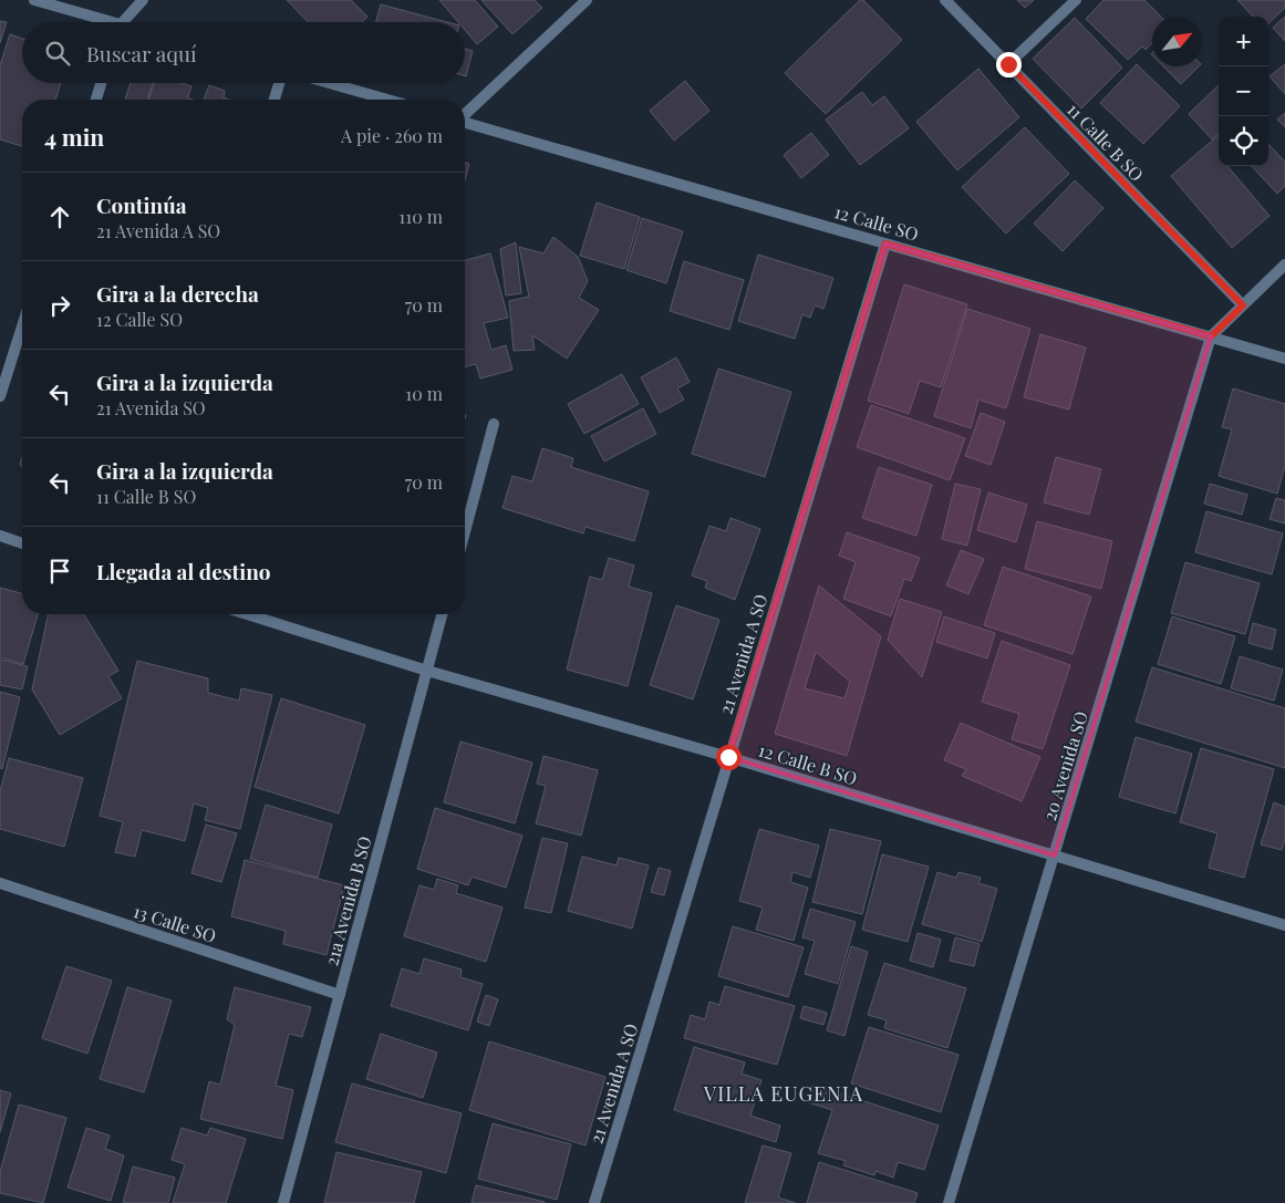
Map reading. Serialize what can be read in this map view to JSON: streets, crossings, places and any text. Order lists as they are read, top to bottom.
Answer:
{
  "streets": {
    "street": [
      "11 Calle B SO",
      "12 Calle SO",
      "21 Avenida A SO",
      "12 Calle B SO",
      "20 Avenida SO",
      "21a Avenida B SO",
      "13 Calle SO"
    ]
  },
  "crossings": [
    ["12 Calle SO", "21 Avenida A SO"],
    ["12 Calle SO", "20 Avenida SO"],
    ["21 Avenida A SO", "12 Calle B SO"],
    ["12 Calle B SO", "20 Avenida SO"],
    ["12 Calle B SO", "21a Avenida B SO"],
    ["21a Avenida B SO", "13 Calle SO"]
  ],
  "districts": ["VILLA EUGENIA"],
  "north": "top right",
  "page": {
    "map_buttons": ["+", "−"],
    "search": "Buscar aquí",
    "heading": ["4 min", "A pie · 260 m"],
    "list": [
      ["Continúa", "21 Avenida A SO", "110 m"],
      ["Gira a la derecha", "12 Calle SO", "70 m"],
      ["Gira a la izquierda", "21 Avenida SO", "10 m"],
      ["Gira a la izquierda", "11 Calle B SO", "70 m"],
      "Llegada al destino"
    ]
  }
}
